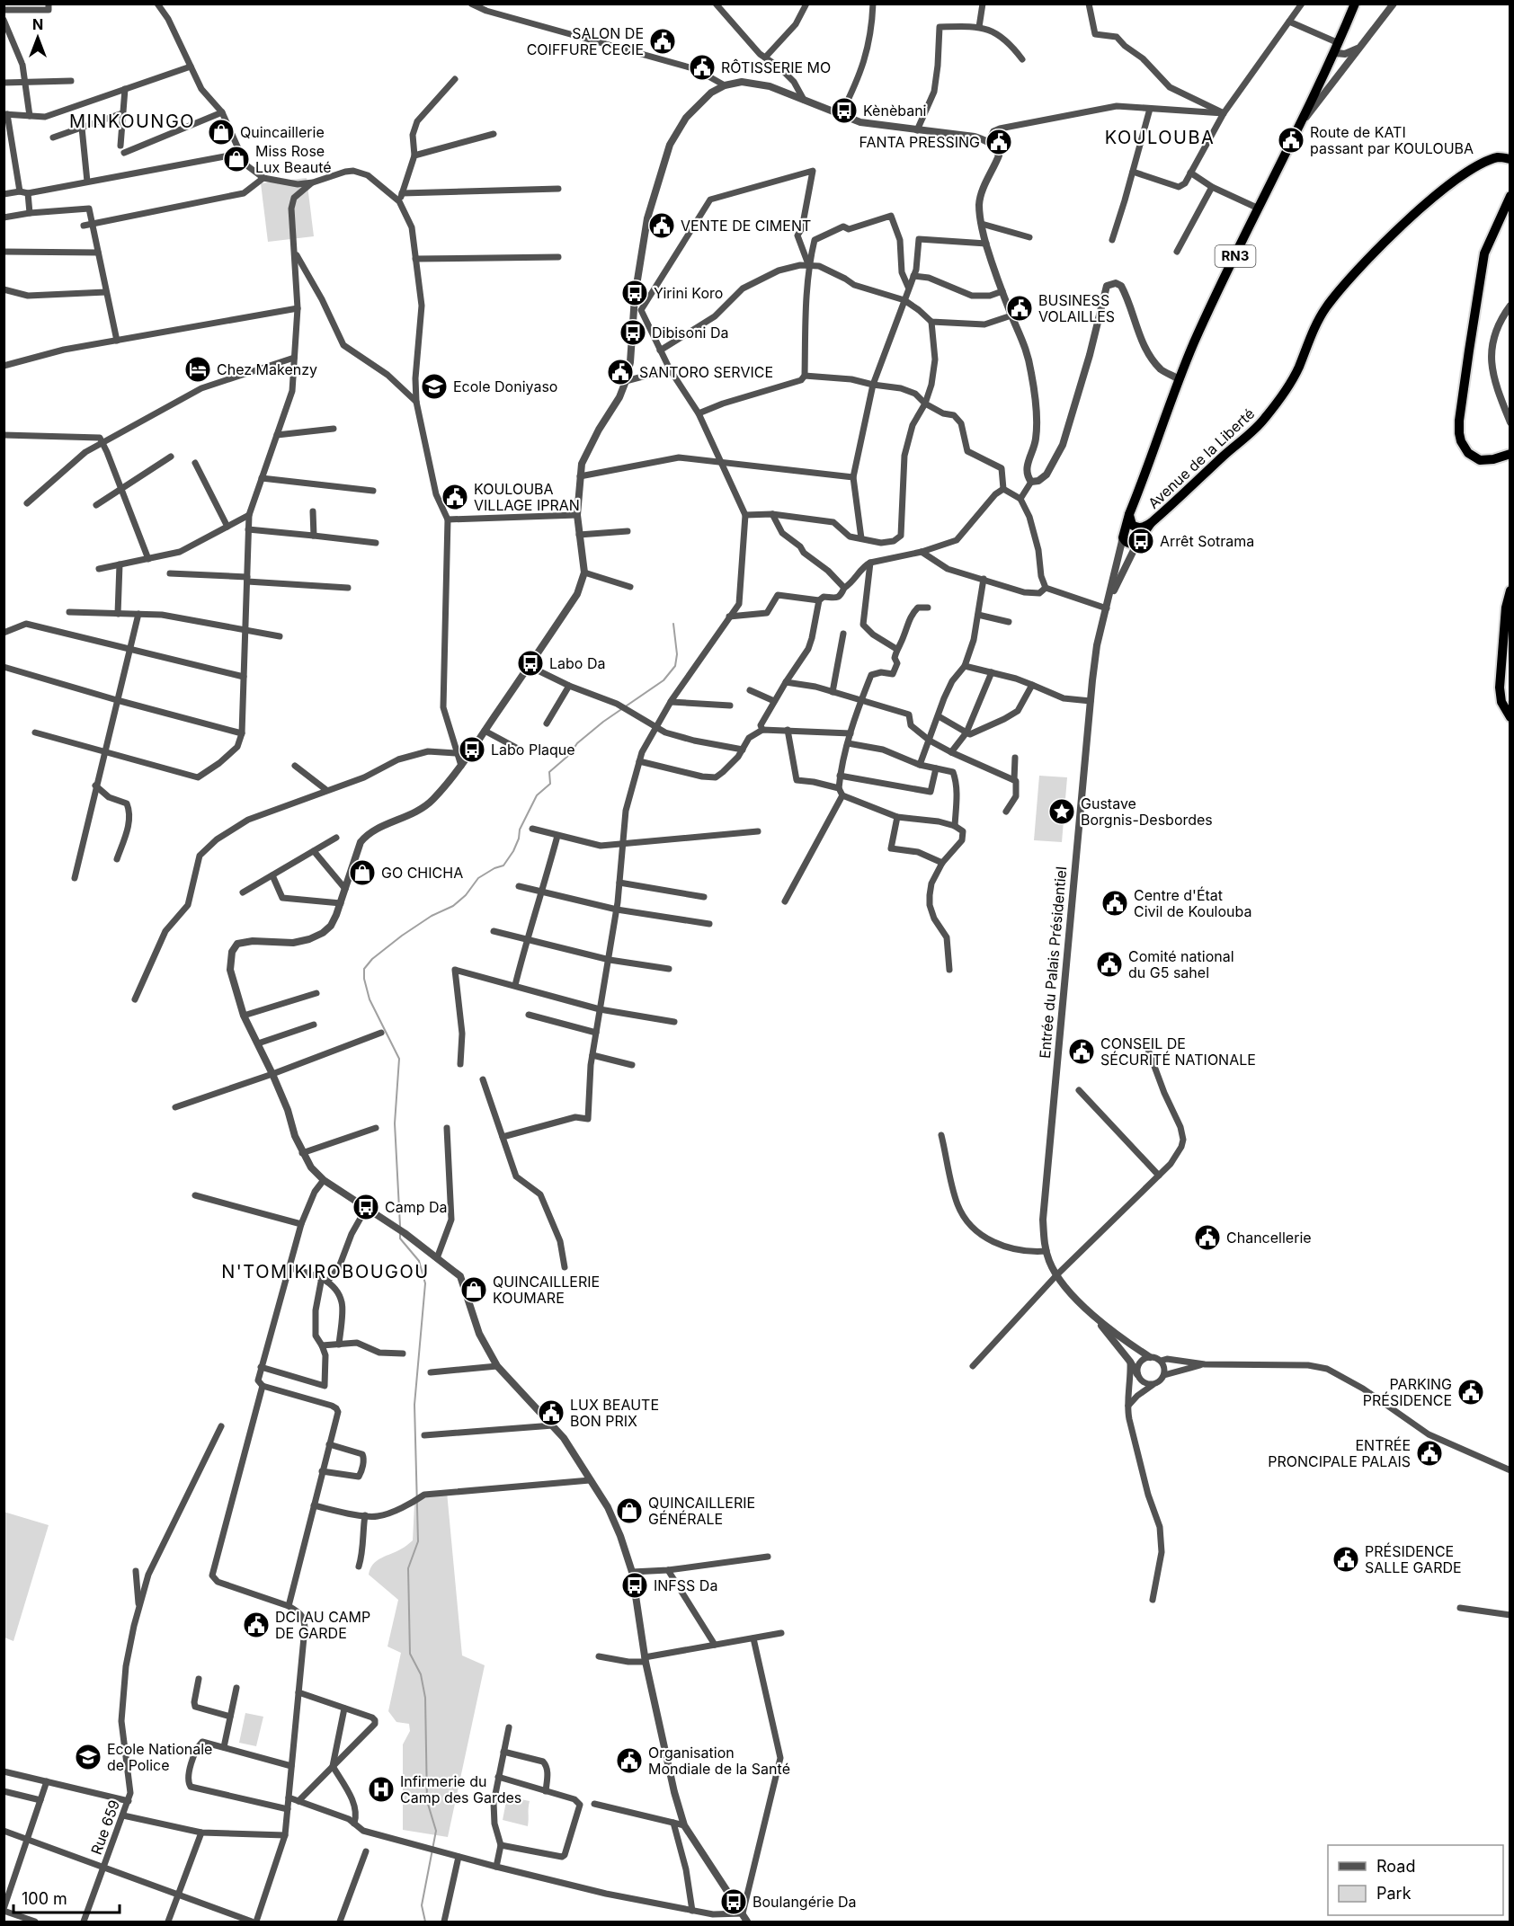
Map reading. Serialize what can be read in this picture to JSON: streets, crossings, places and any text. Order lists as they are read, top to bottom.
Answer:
{
  "streets": {
    "highway": ["RN3", "Avenue de la Liberté"],
    "street": ["Entrée du Palais Présidentiel", "Rue 659"]
  },
  "crossings": [
    ["RN3", "Avenue de la Liberté"],
    ["Avenue de la Liberté", "Entrée du Palais Présidentiel"]
  ],
  "districts": ["MINKOUNGO", "KOULOUBA", "N'TOMIKIROBOUGOU"],
  "places": {
    "public building": [
      "SALON DE COIFFURE CECIE",
      "RÔTISSERIE MO",
      "Route de KATI passant par KOULOUBA",
      "FANTA PRESSING",
      "VENTE DE CIMENT",
      "BUSINESS VOLAILLES",
      "SANTORO SERVICE",
      "KOULOUBA VILLAGE IPRAN",
      "Centre d'État Civil de Koulouba",
      "Comité national du G5 sahel",
      "CONSEIL DE SÉCURITÉ NATIONALE",
      "Chancellerie",
      "PARKING PRÉSIDENCE",
      "LUX BEAUTE BON PRIX",
      "ENTRÉE PRONCIPALE PALAIS",
      "PRÉSIDENCE SALLE GARDE",
      "DCI AU CAMP DE GARDE",
      "Organisation Mondiale de la Santé"
    ],
    "bus stop": [
      "Kènèbani",
      "Yirini Koro",
      "Dibisoni Da",
      "Arrêt Sotrama",
      "Labo Da",
      "Labo Plaque",
      "Camp Da",
      "INFSS Da",
      "Boulangérie Da"
    ],
    "shop": [
      "Quincaillerie",
      "Miss Rose Lux Beauté",
      "GO CHICHA",
      "QUINCAILLERIE KOUMARE",
      "QUINCAILLERIE GÉNÉRALE"
    ],
    "hotel": ["Chez Makenzy"],
    "school or university": ["Ecole Doniyaso", "Ecole Nationale de Police"],
    "place": ["Gustave Borgnis-Desbordes"],
    "hospital": ["Infirmerie du Camp des Gardes"]
  },
  "legend": ["Road", "Park"],
  "scale_bar": "100 m",
  "north": "top"
}
